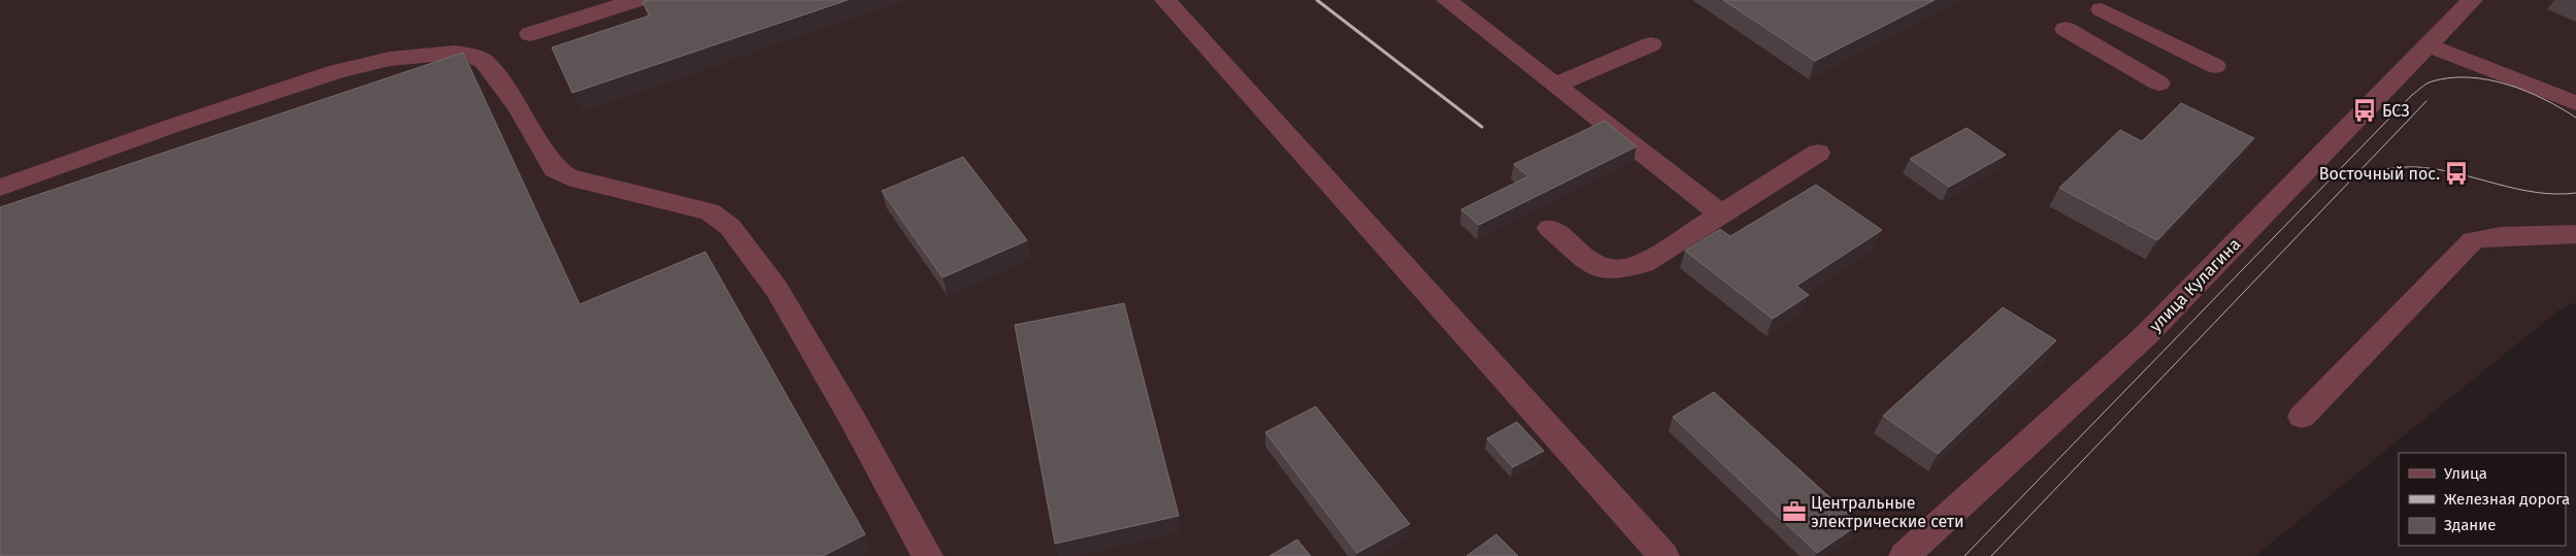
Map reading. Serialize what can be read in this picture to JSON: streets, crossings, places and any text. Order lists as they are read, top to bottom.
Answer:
{
  "streets": {
    "street": ["улица Кулагина"]
  },
  "places": {
    "bus stop": ["БСЗ", "Восточный пос."],
    "office": ["Центральные электрические сети"]
  },
  "legend": ["Улица", "Железная дорога", "Здание"]
}
